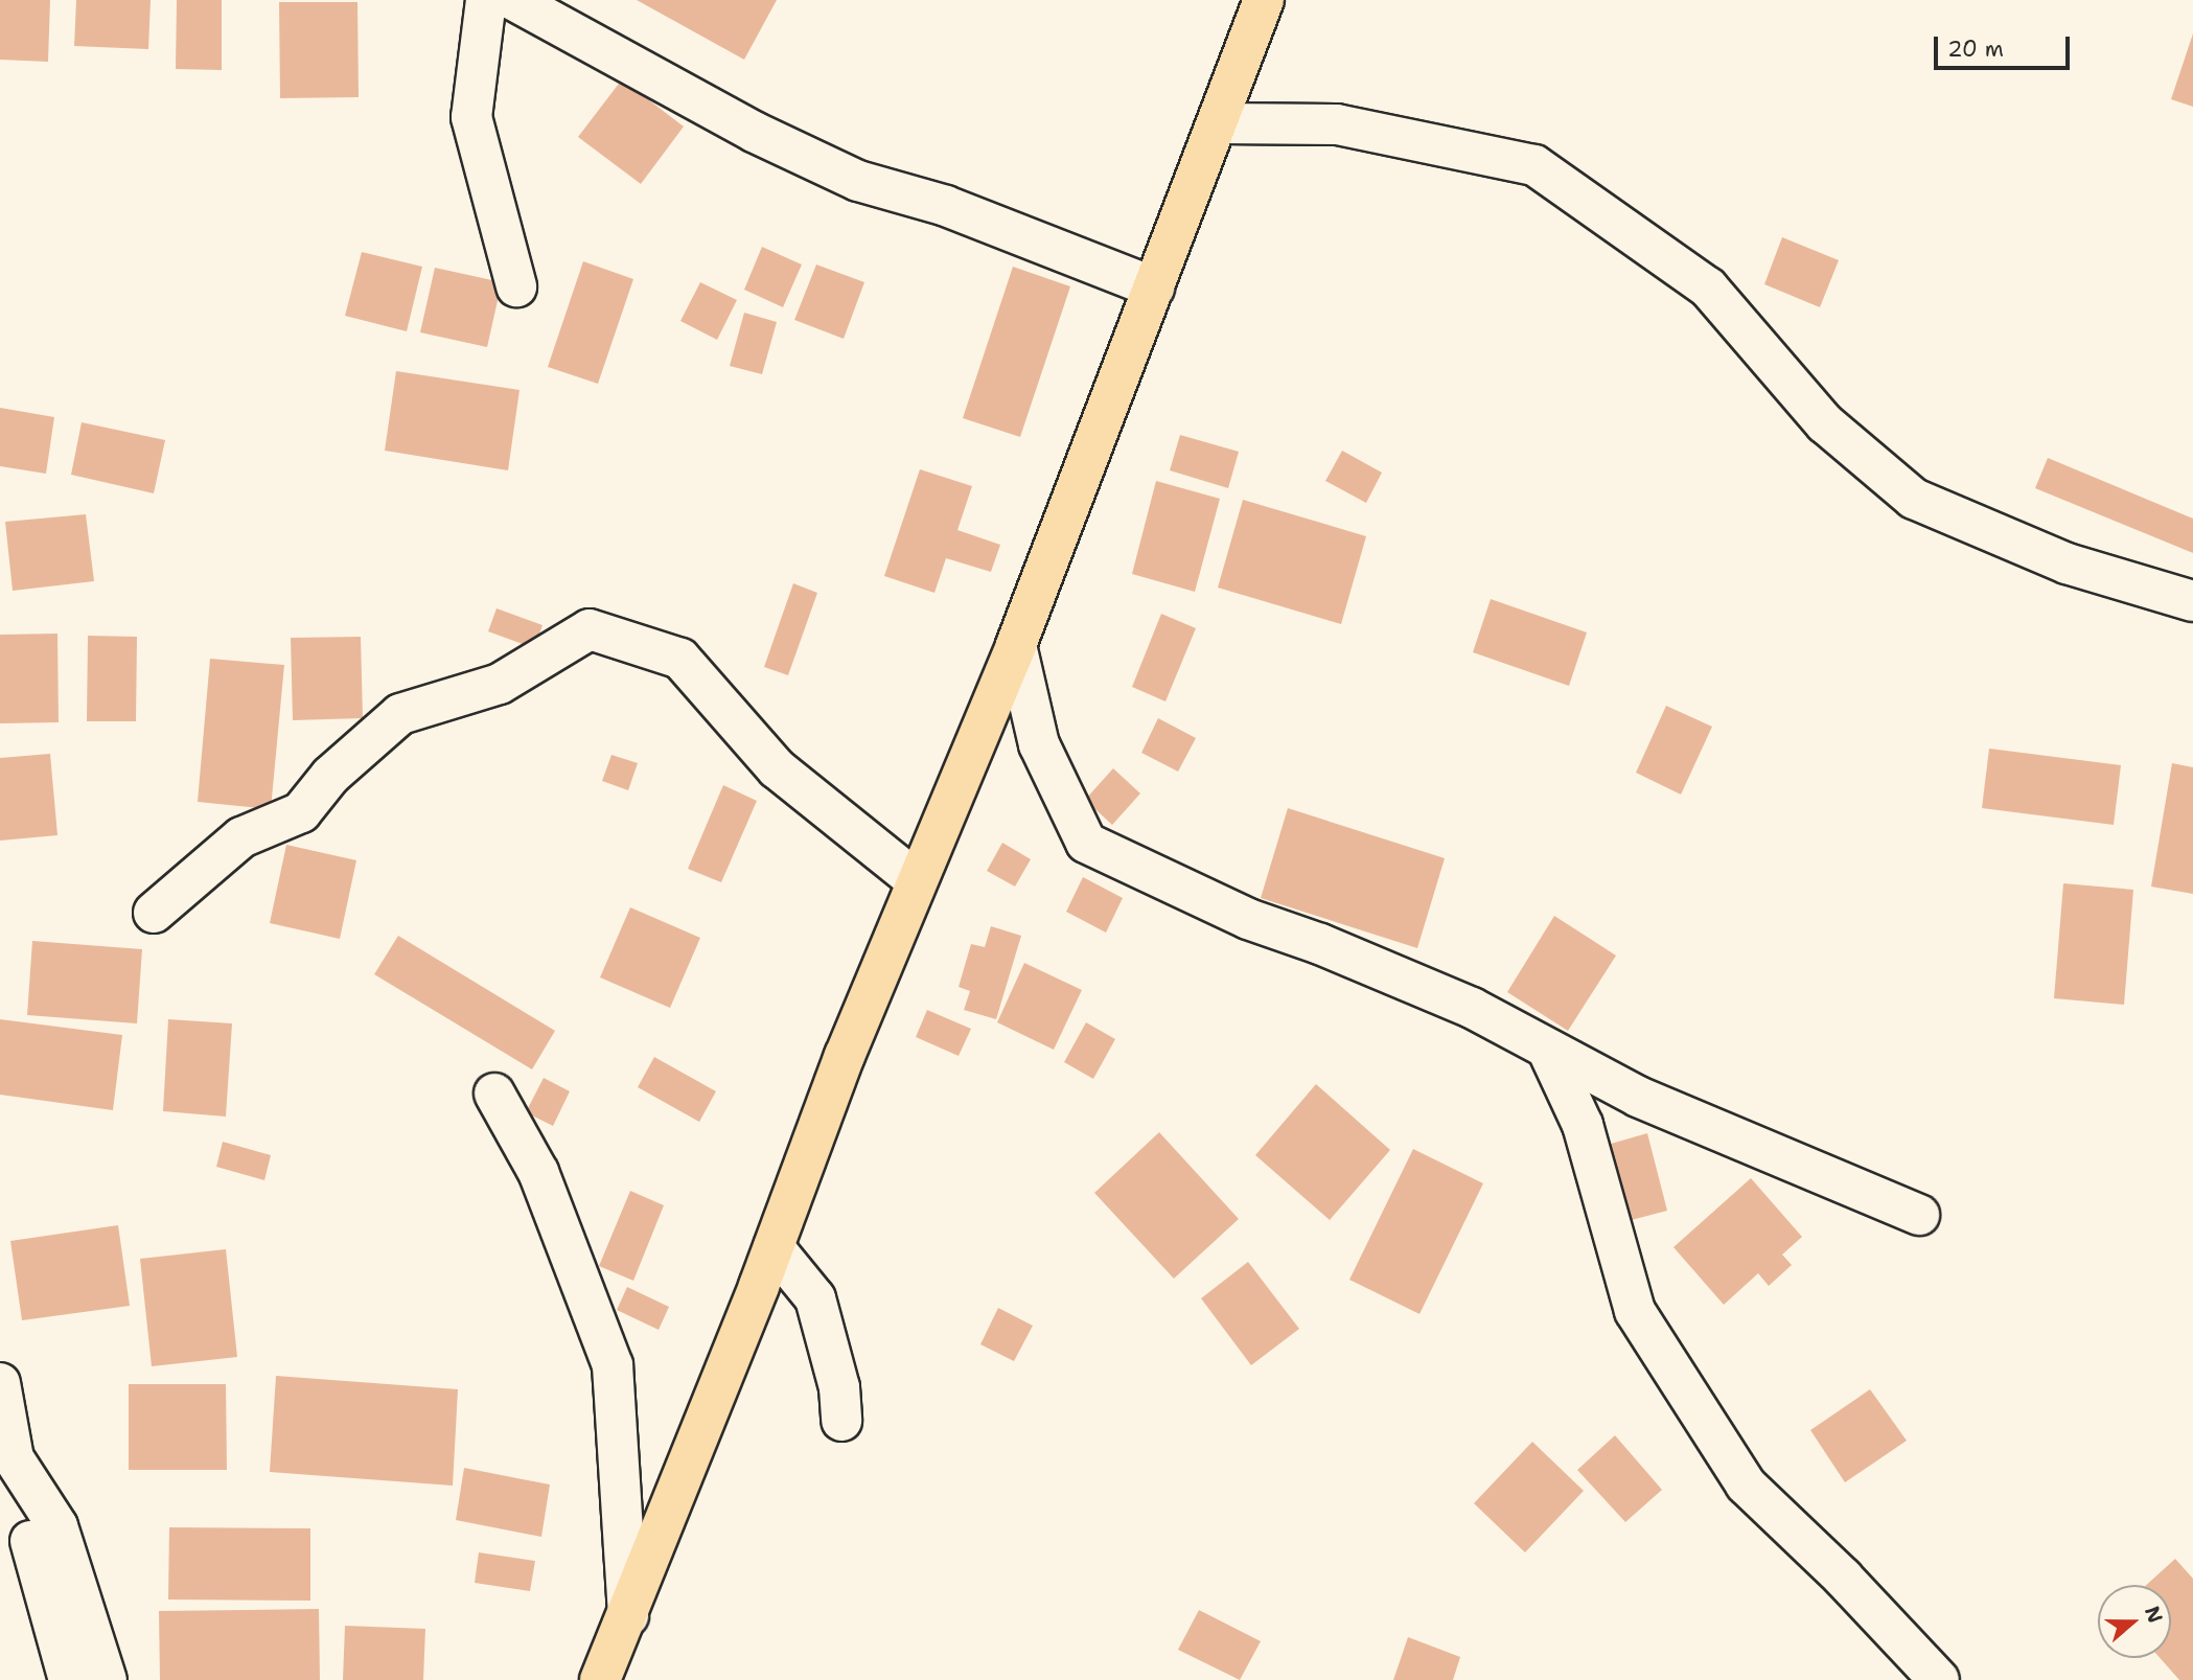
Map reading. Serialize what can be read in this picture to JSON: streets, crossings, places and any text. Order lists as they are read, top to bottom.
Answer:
{
  "scale_bar": "20 m",
  "north": "right"
}
